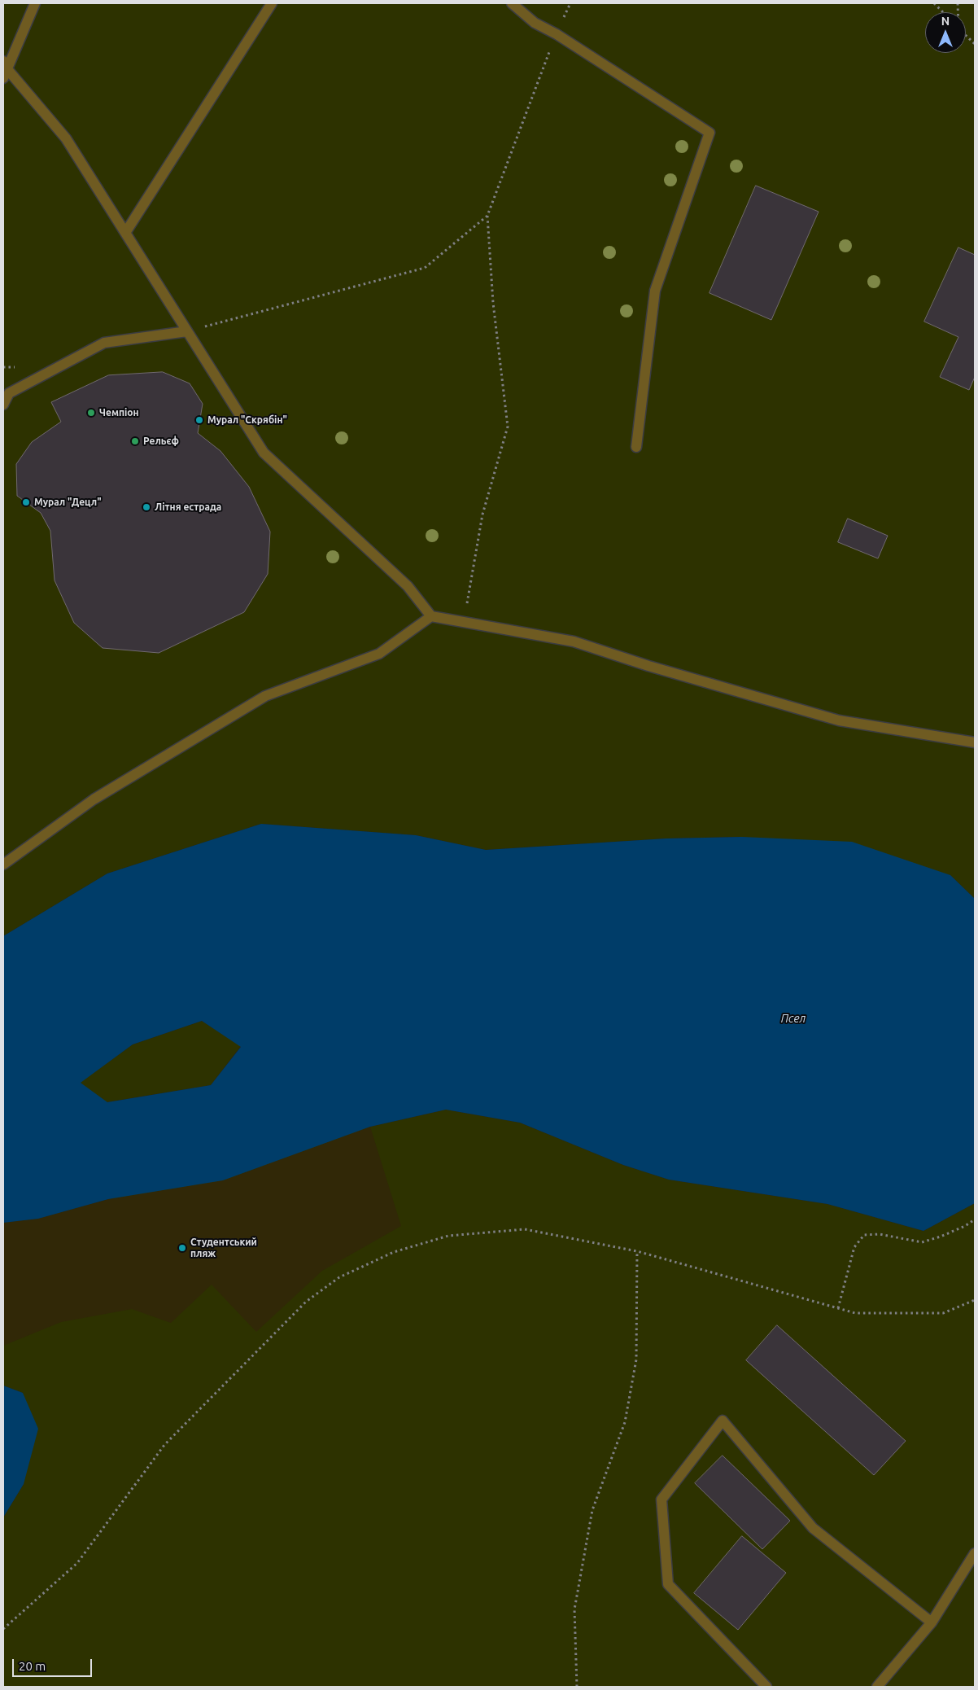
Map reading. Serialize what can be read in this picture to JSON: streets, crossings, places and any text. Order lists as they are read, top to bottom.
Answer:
{
  "water": ["Псел"],
  "places": [
    "Чемпіон",
    "Мурал \"Скрябін\"",
    "Рельєф",
    "Мурал \"Децл\"",
    "Літня естрада",
    "Студентський пляж"
  ],
  "scale_bar": "20 m",
  "north": "top"
}
